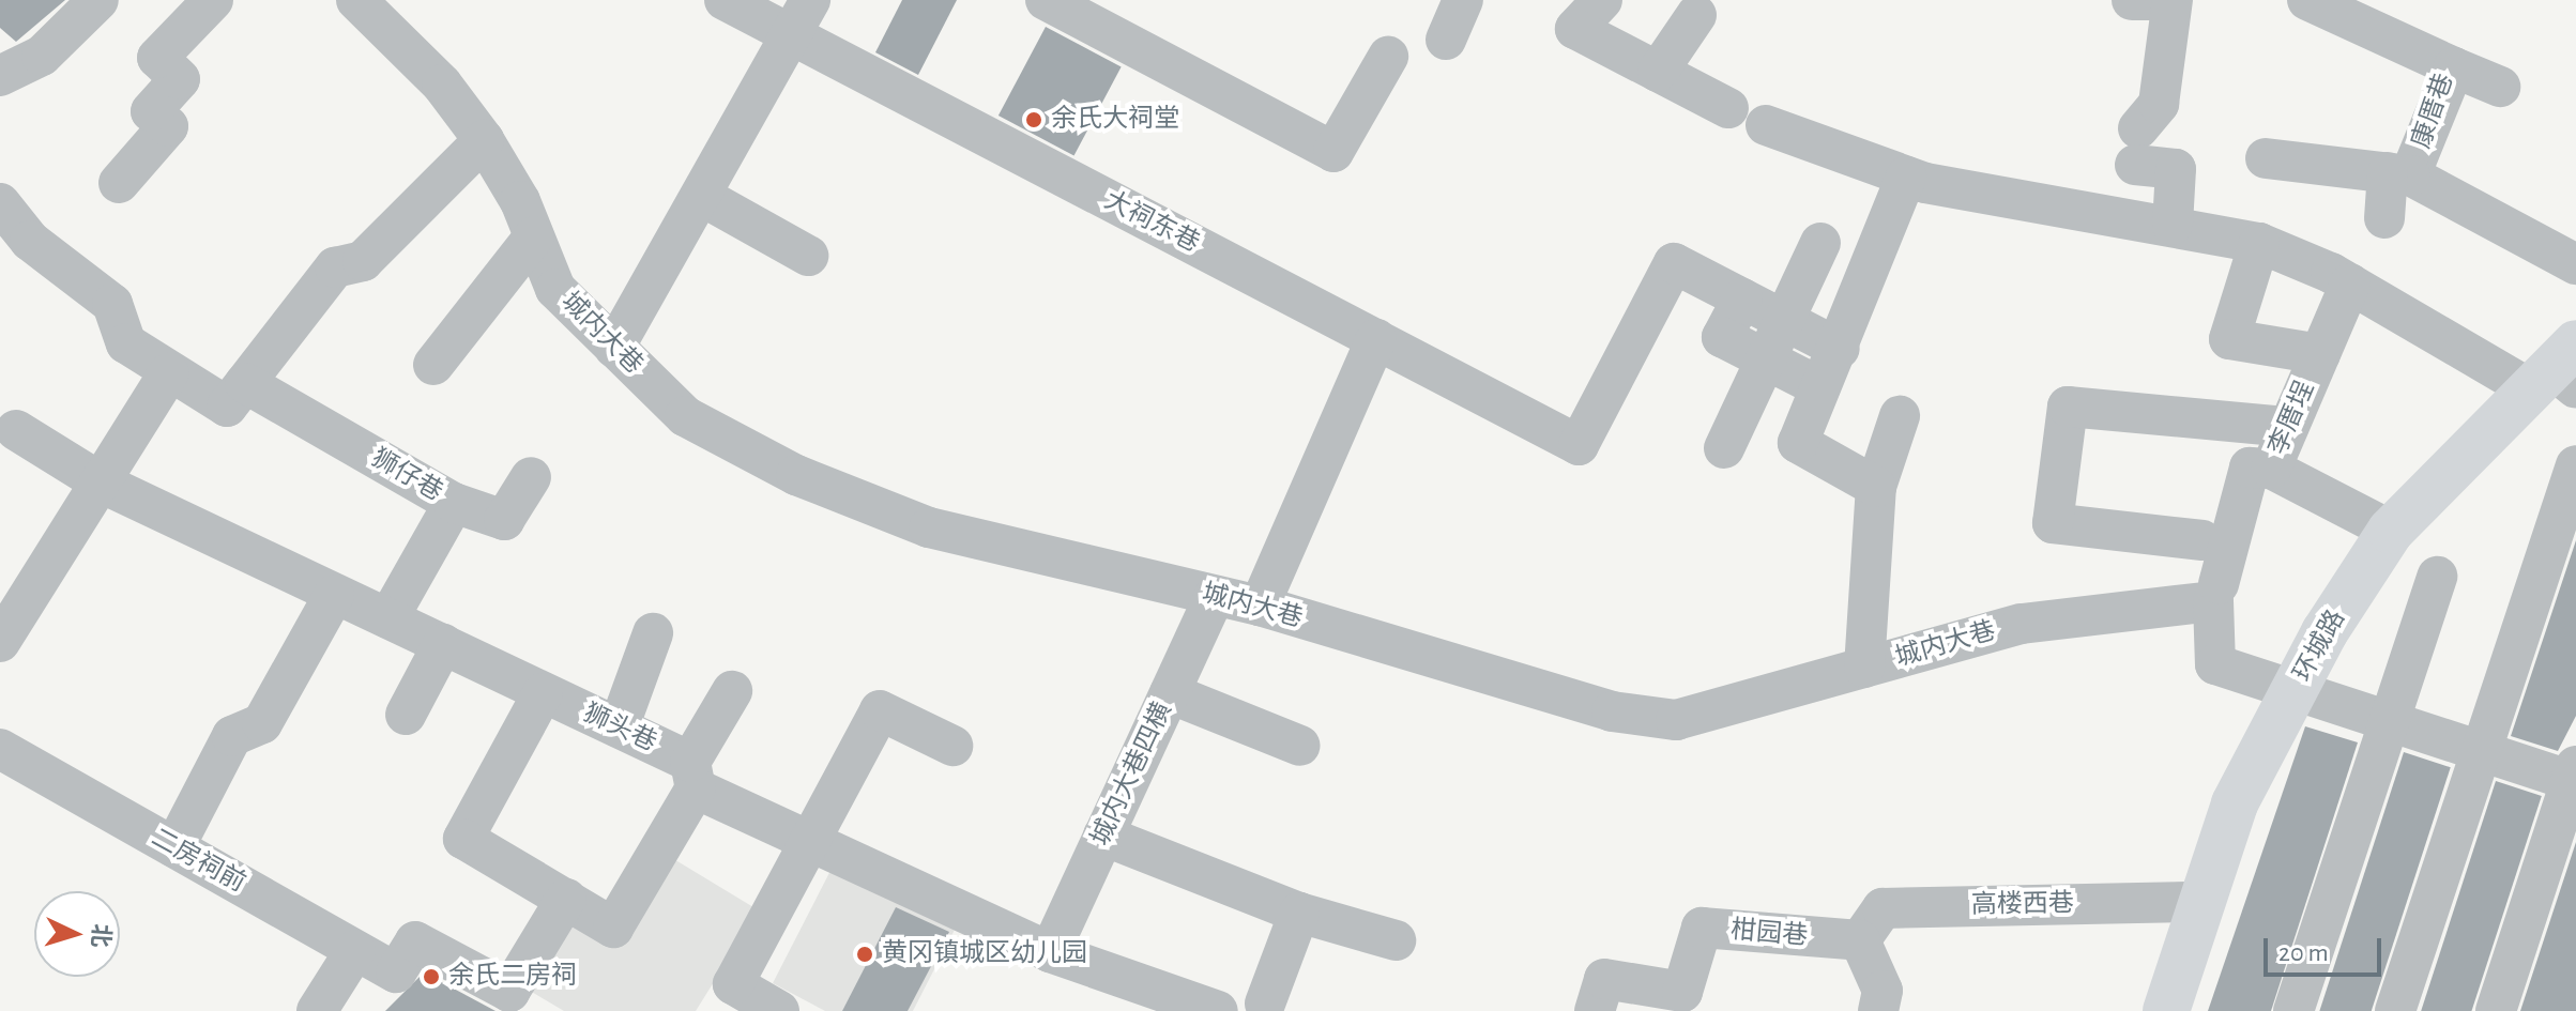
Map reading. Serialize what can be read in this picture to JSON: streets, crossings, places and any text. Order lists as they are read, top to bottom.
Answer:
{
  "streets": {
    "main road": ["环城路"],
    "street": [
      "康厝巷",
      "大祠东巷",
      "城内大巷",
      "李厝埕",
      "狮仔巷",
      "狮头巷",
      "城内大巷四横",
      "二房祠前",
      "高楼西巷",
      "柑园巷"
    ]
  },
  "crossings": [
    ["城内大巷", "环城路"],
    ["城内大巷", "城内大巷四横"],
    ["狮仔巷", "狮头巷"],
    ["环城路", "高楼西巷"],
    ["狮头巷", "城内大巷四横"],
    ["高楼西巷", "柑园巷"]
  ],
  "places": ["余氏大祠堂", "黄冈镇城区幼儿园", "余氏二房祠"],
  "scale_bar": "20 m",
  "north": "right"
}
